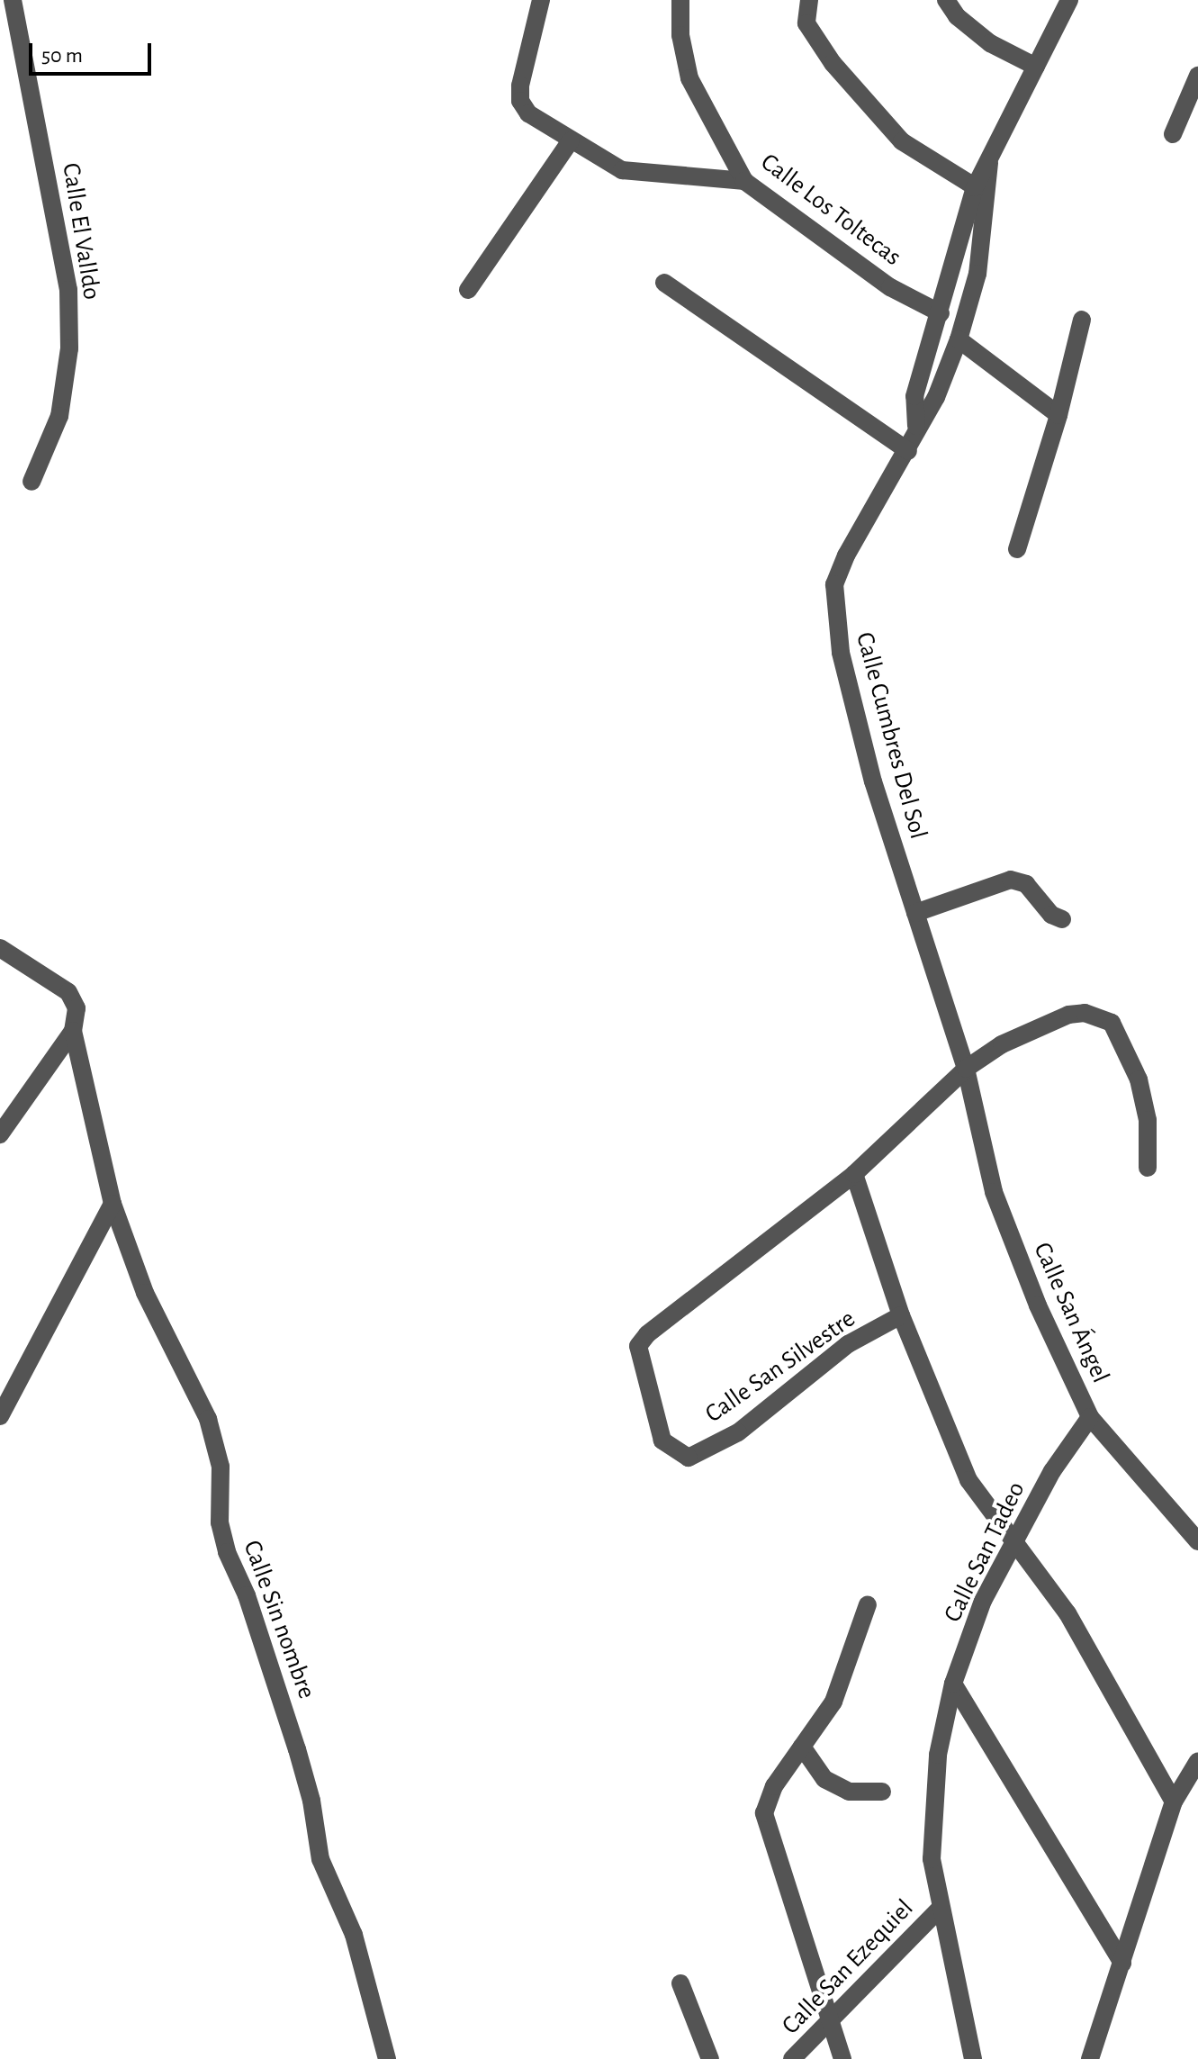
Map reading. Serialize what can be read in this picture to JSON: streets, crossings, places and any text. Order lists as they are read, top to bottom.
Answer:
{
  "streets": {
    "street": [
      "Calle Los Toltecas",
      "Calle El Valldo",
      "Calle Cumbres Del Sol",
      "Calle San Ángel",
      "Calle San Silvestre",
      "Calle San Tadeo",
      "Calle Sin nombre",
      "Calle San Ezequiel"
    ]
  },
  "crossings": [
    ["Calle Los Toltecas", "Calle Cumbres Del Sol"],
    ["Calle Cumbres Del Sol", "Calle San Ángel"],
    ["Calle San Ángel", "Calle San Tadeo"],
    ["Calle San Tadeo", "Calle San Ezequiel"]
  ],
  "scale_bar": "50 m"
}
